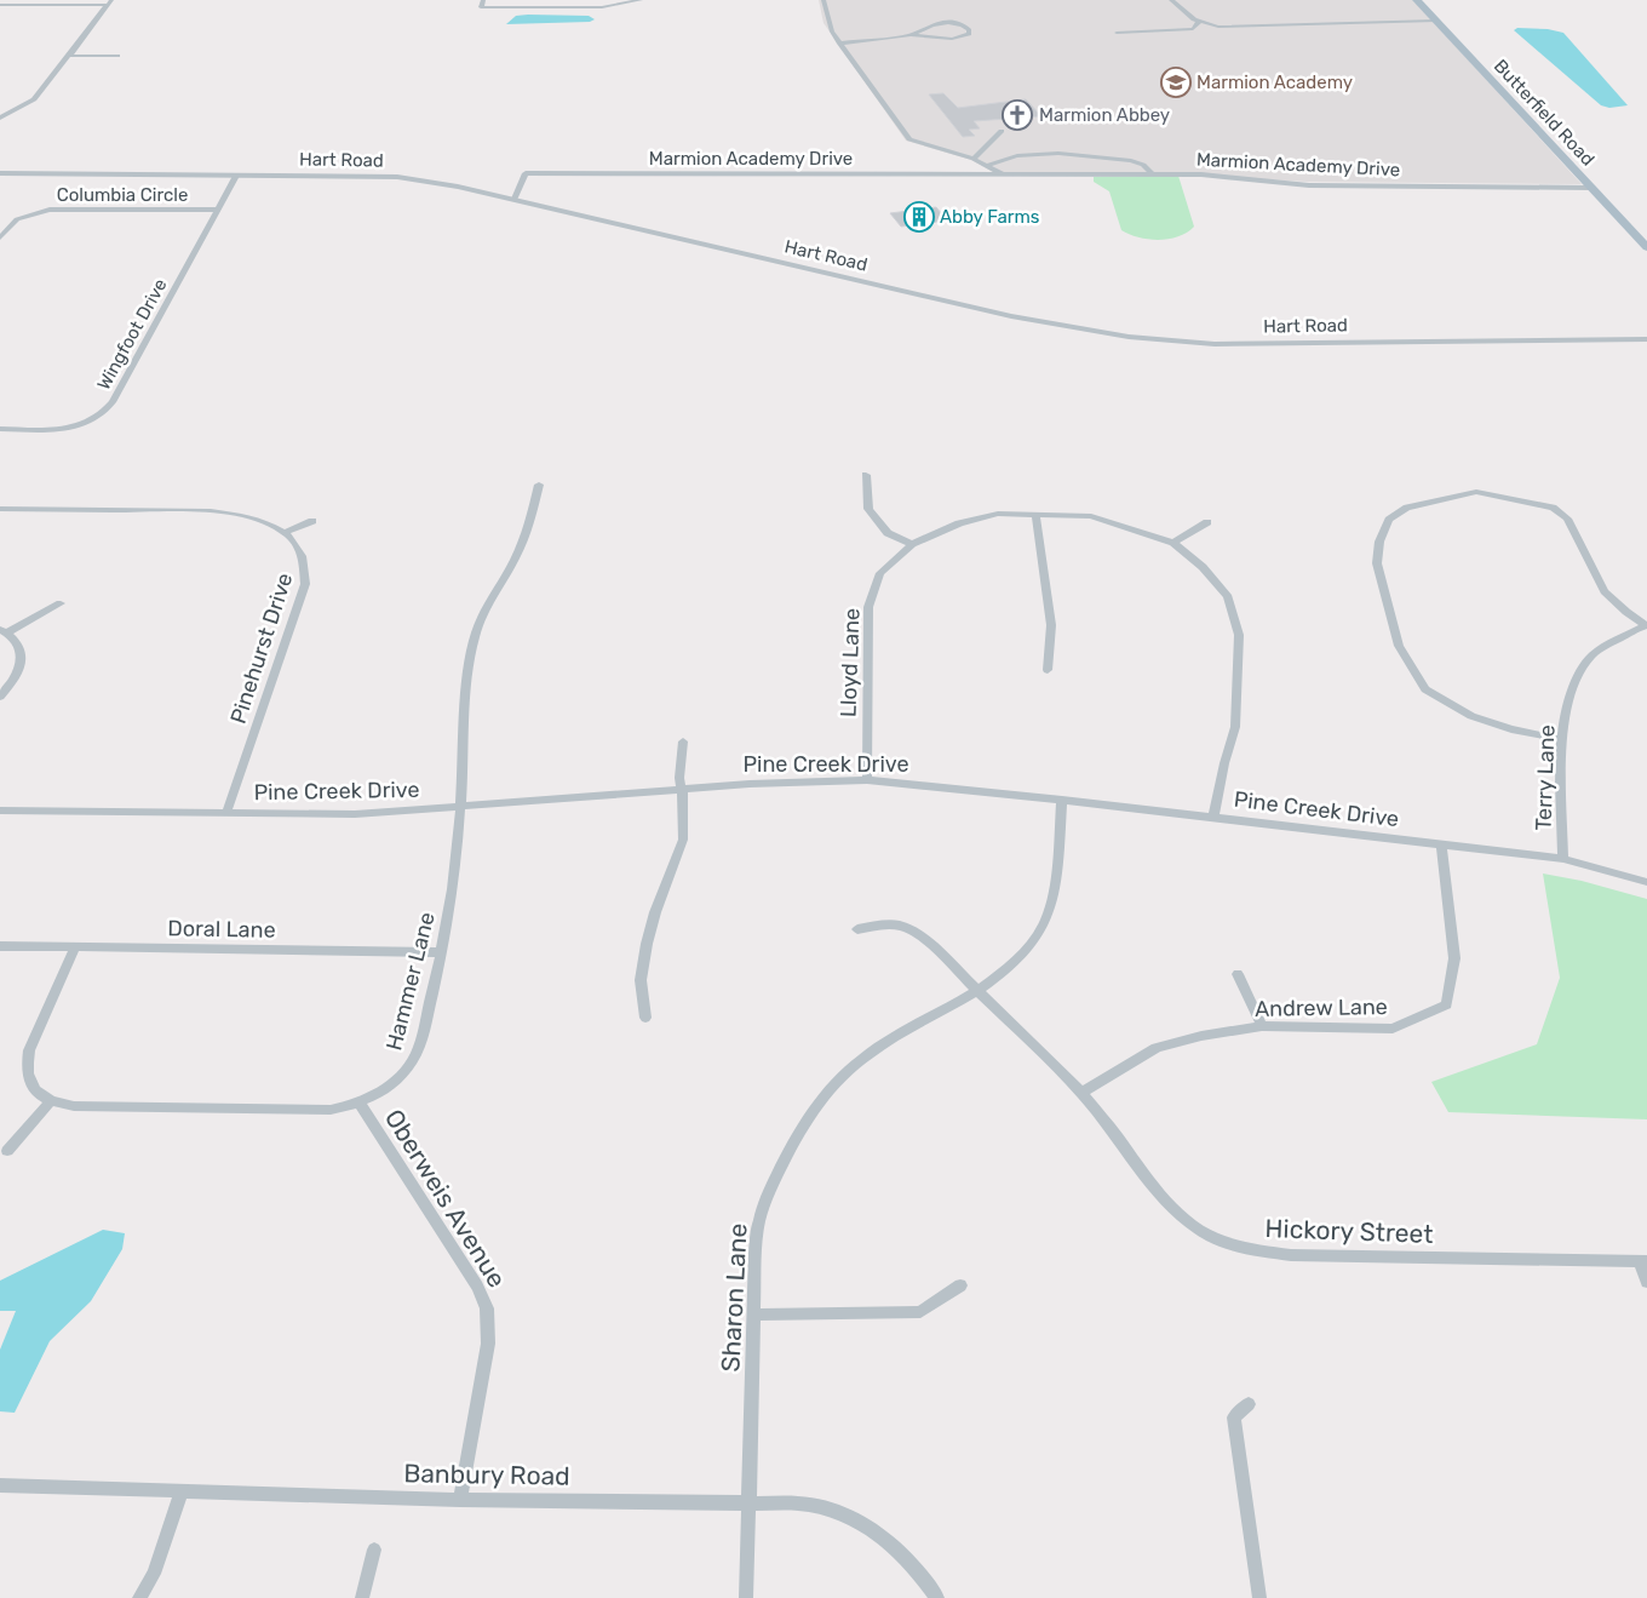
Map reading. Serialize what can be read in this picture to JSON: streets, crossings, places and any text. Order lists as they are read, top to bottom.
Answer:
{
  "streets": {
    "main road": ["Butterfield Road"],
    "street": [
      "Marmion Academy Drive",
      "Hart Road",
      "Columbia Circle",
      "Wingfoot Drive",
      "Pinehurst Drive",
      "Lloyd Lane",
      "Pine Creek Drive",
      "Terry Lane",
      "Doral Lane",
      "Hammer Lane",
      "Andrew Lane",
      "Oberweis Avenue",
      "Hickory Street",
      "Sharon Lane",
      "Banbury Road"
    ]
  },
  "crossings": [
    ["Butterfield Road", "Marmion Academy Drive"],
    ["Marmion Academy Drive", "Hart Road"],
    ["Hart Road", "Wingfoot Drive"],
    ["Columbia Circle", "Wingfoot Drive"],
    ["Pinehurst Drive", "Pine Creek Drive"],
    ["Lloyd Lane", "Pine Creek Drive"],
    ["Pine Creek Drive", "Terry Lane"],
    ["Pine Creek Drive", "Hammer Lane"],
    ["Pine Creek Drive", "Andrew Lane"],
    ["Pine Creek Drive", "Sharon Lane"],
    ["Doral Lane", "Hammer Lane"],
    ["Hammer Lane", "Oberweis Avenue"],
    ["Andrew Lane", "Hickory Street"],
    ["Oberweis Avenue", "Banbury Road"],
    ["Hickory Street", "Sharon Lane"],
    ["Sharon Lane", "Banbury Road"]
  ],
  "places": {
    "school or university": ["Marmion Academy"],
    "church": ["Marmion Abbey"],
    "building": ["Abby Farms"]
  }
}
